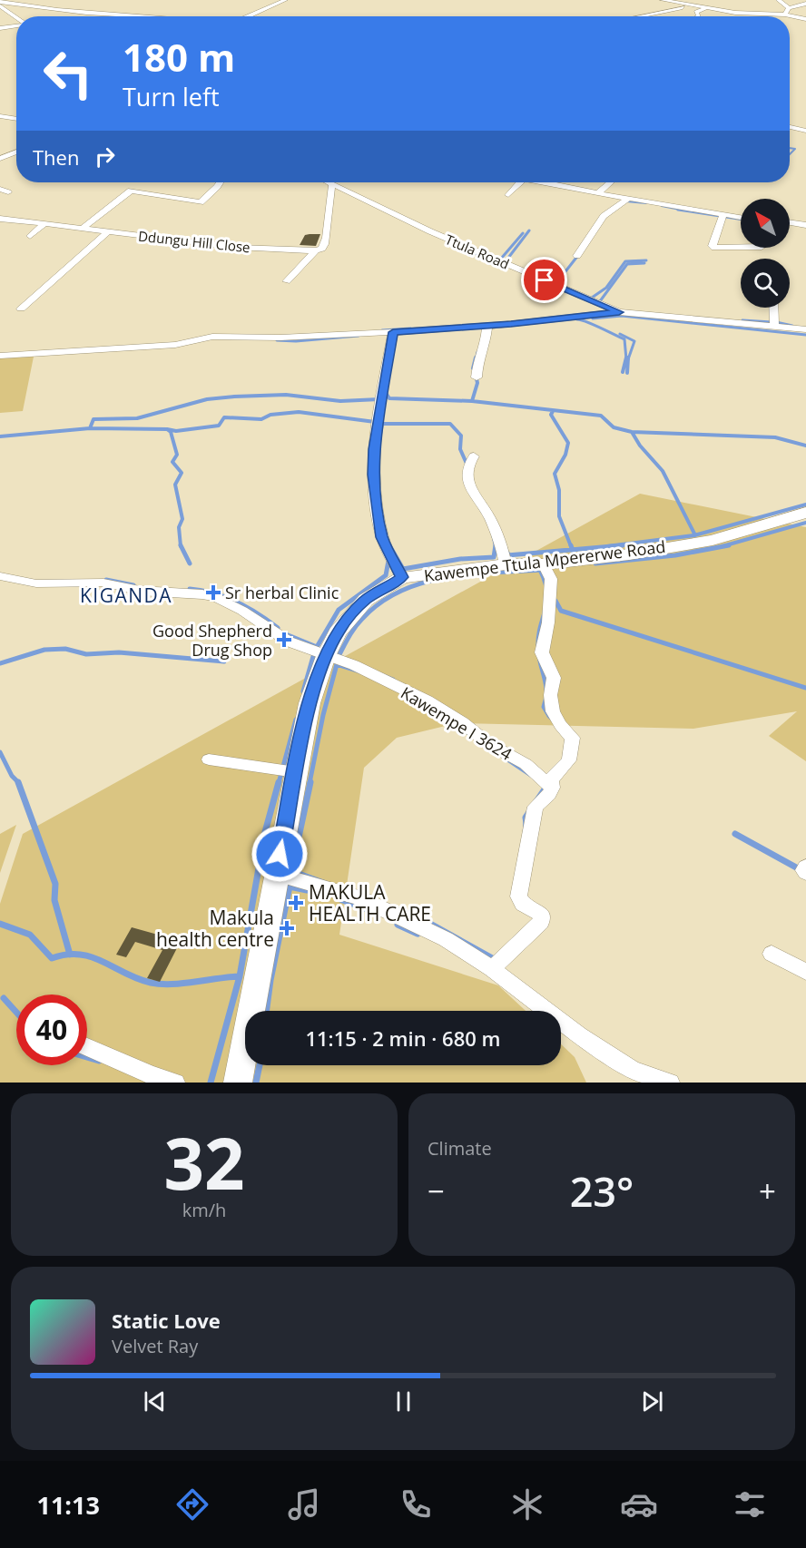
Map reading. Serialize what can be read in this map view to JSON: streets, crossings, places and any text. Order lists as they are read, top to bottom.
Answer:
{
  "streets": {
    "street": [
      "Ddungu Hill Close",
      "Ttula Road",
      "Kawempe Ttula Mpererwe Road",
      "Kawempe I 3624"
    ]
  },
  "crossings": [
    ["Kawempe Ttula Mpererwe Road", "Kawempe I 3624"]
  ],
  "districts": ["KIGANDA"],
  "places": {
    "health": [
      "Sr herbal Clinic",
      "Good Shepherd Drug Shop",
      "MAKULA HEALTH CARE",
      "Makula health centre"
    ]
  },
  "north": "top left",
  "page": {
    "turn": ["180 m", "Turn left"],
    "then": "Then",
    "limit": "40",
    "trip": "11:15 · 2 min · 680 m",
    "tile": [
      ["32", "km/h"],
      "Climate"
    ],
    "heat": ["−", "23°", "+"],
    "song": ["Static Love", "Velvet Ray"],
    "tabs": "11:13"
  }
}
